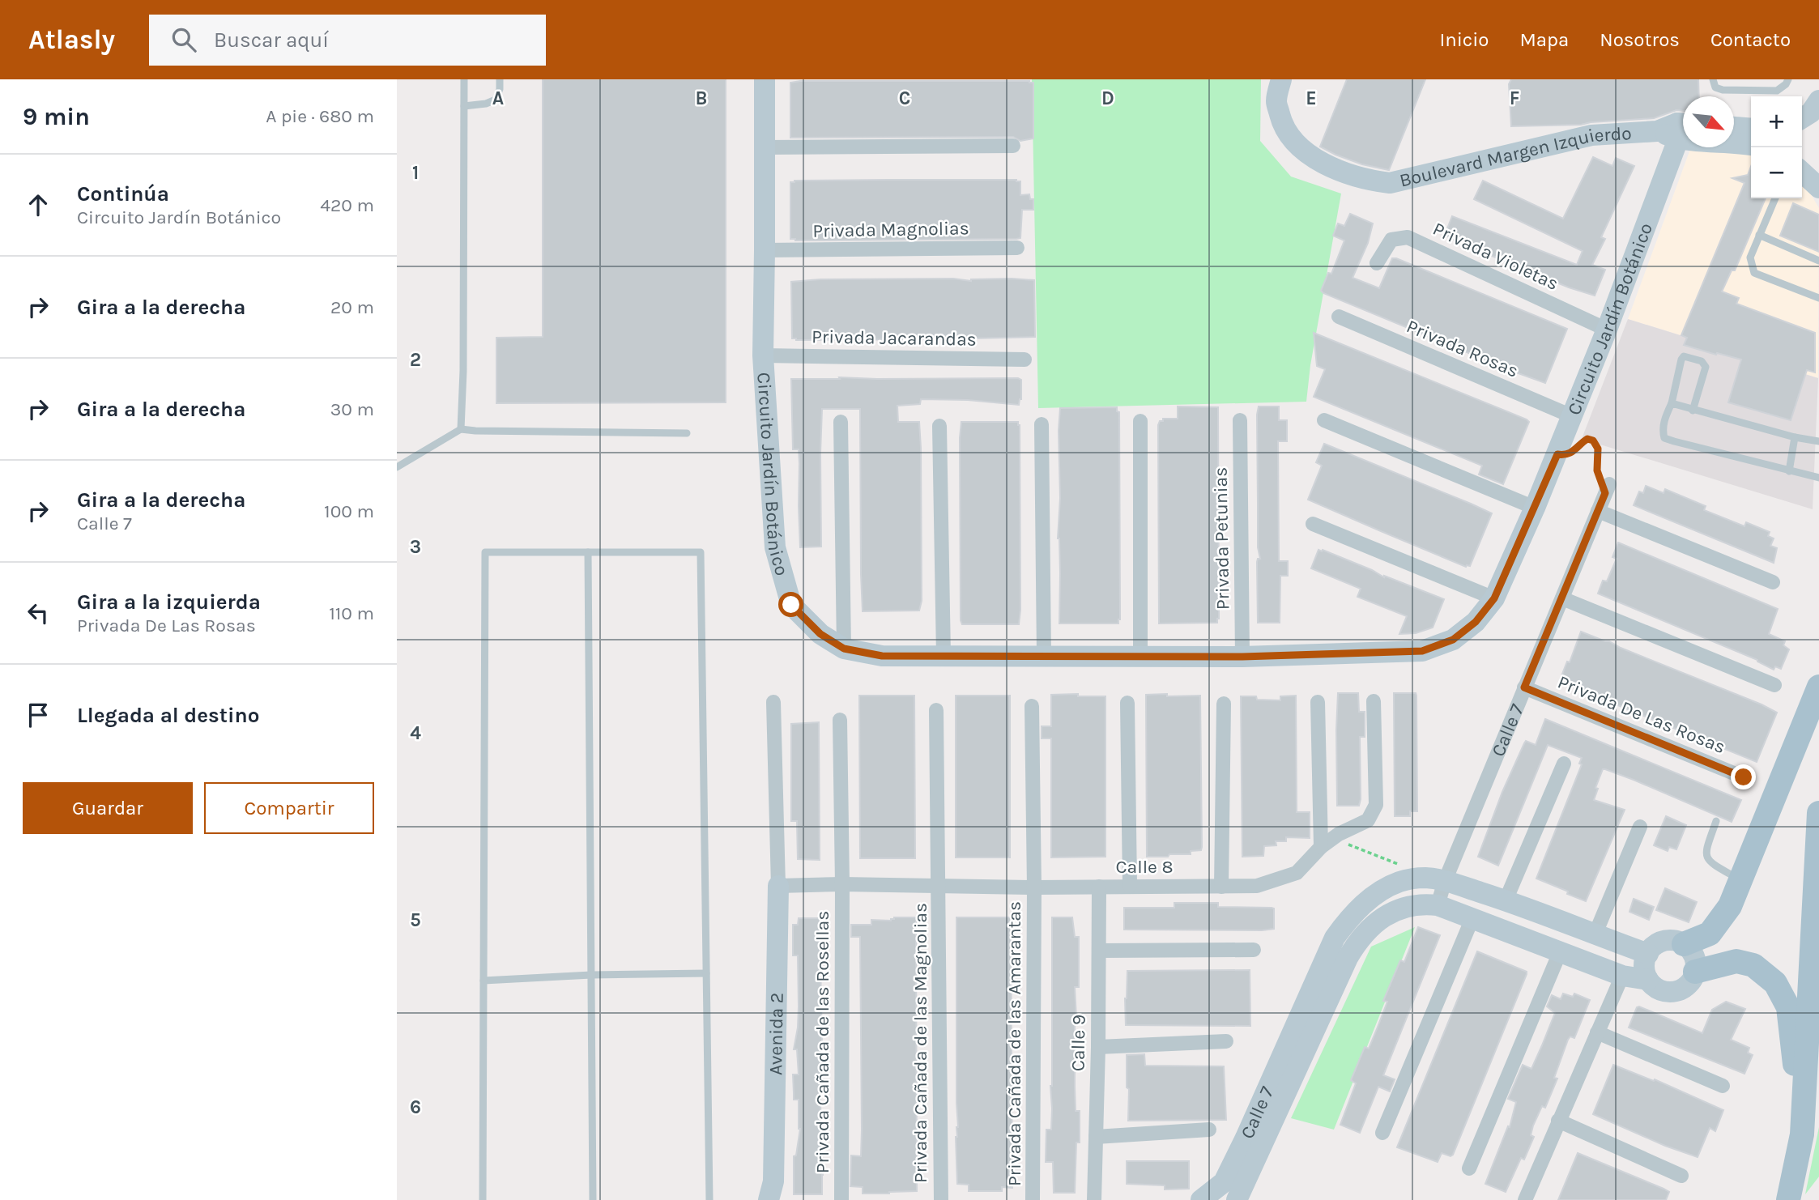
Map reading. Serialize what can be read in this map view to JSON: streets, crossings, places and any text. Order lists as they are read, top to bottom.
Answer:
{
  "streets": {
    "street": [
      "Boulevard Margen Izquierdo",
      "Privada Magnolias",
      "Privada Violetas",
      "Circuito Jardín Botánico",
      "Privada Jacarandas",
      "Privada Rosas",
      "Privada Petunias",
      "Privada De Las Rosas",
      "Calle 7",
      "Calle 8",
      "Avenida 2",
      "Privada Cañada de las Rosellas",
      "Privada Cañada de las Magnolias",
      "Calle 9",
      "Privada Cañada de las Amarantas"
    ]
  },
  "crossings": [
    ["Boulevard Margen Izquierdo", "Circuito Jardín Botánico"],
    ["Privada Magnolias", "Circuito Jardín Botánico"],
    ["Privada Violetas", "Circuito Jardín Botánico"],
    ["Circuito Jardín Botánico", "Privada Jacarandas"],
    ["Circuito Jardín Botánico", "Privada Rosas"],
    ["Circuito Jardín Botánico", "Privada Petunias"],
    ["Privada De Las Rosas", "Calle 7"],
    ["Calle 8", "Avenida 2"],
    ["Calle 8", "Privada Cañada de las Rosellas"],
    ["Calle 8", "Privada Cañada de las Magnolias"],
    ["Calle 8", "Calle 9"],
    ["Calle 8", "Privada Cañada de las Amarantas"]
  ],
  "north": "bottom right",
  "page": {
    "header": "Atlasly",
    "search": "Buscar aquí",
    "nav": [
      "Inicio",
      "Mapa",
      "Nosotros",
      "Contacto"
    ],
    "heading": ["9 min", "A pie · 680 m"],
    "map_buttons": ["+", "−"],
    "list": [
      ["Continúa", "Circuito Jardín Botánico", "420 m"],
      ["Gira a la derecha", "20 m"],
      ["Gira a la derecha", "30 m"],
      ["Gira a la derecha", "Calle 7", "100 m"],
      ["Gira a la izquierda", "Privada De Las Rosas", "110 m"],
      "Llegada al destino"
    ],
    "buttons": ["Guardar", "Compartir"]
  },
  "grid": {
    "columns": [
      "A",
      "B",
      "C",
      "D",
      "E",
      "F"
    ],
    "rows": [
      "1",
      "2",
      "3",
      "4",
      "5",
      "6"
    ]
  }
}
